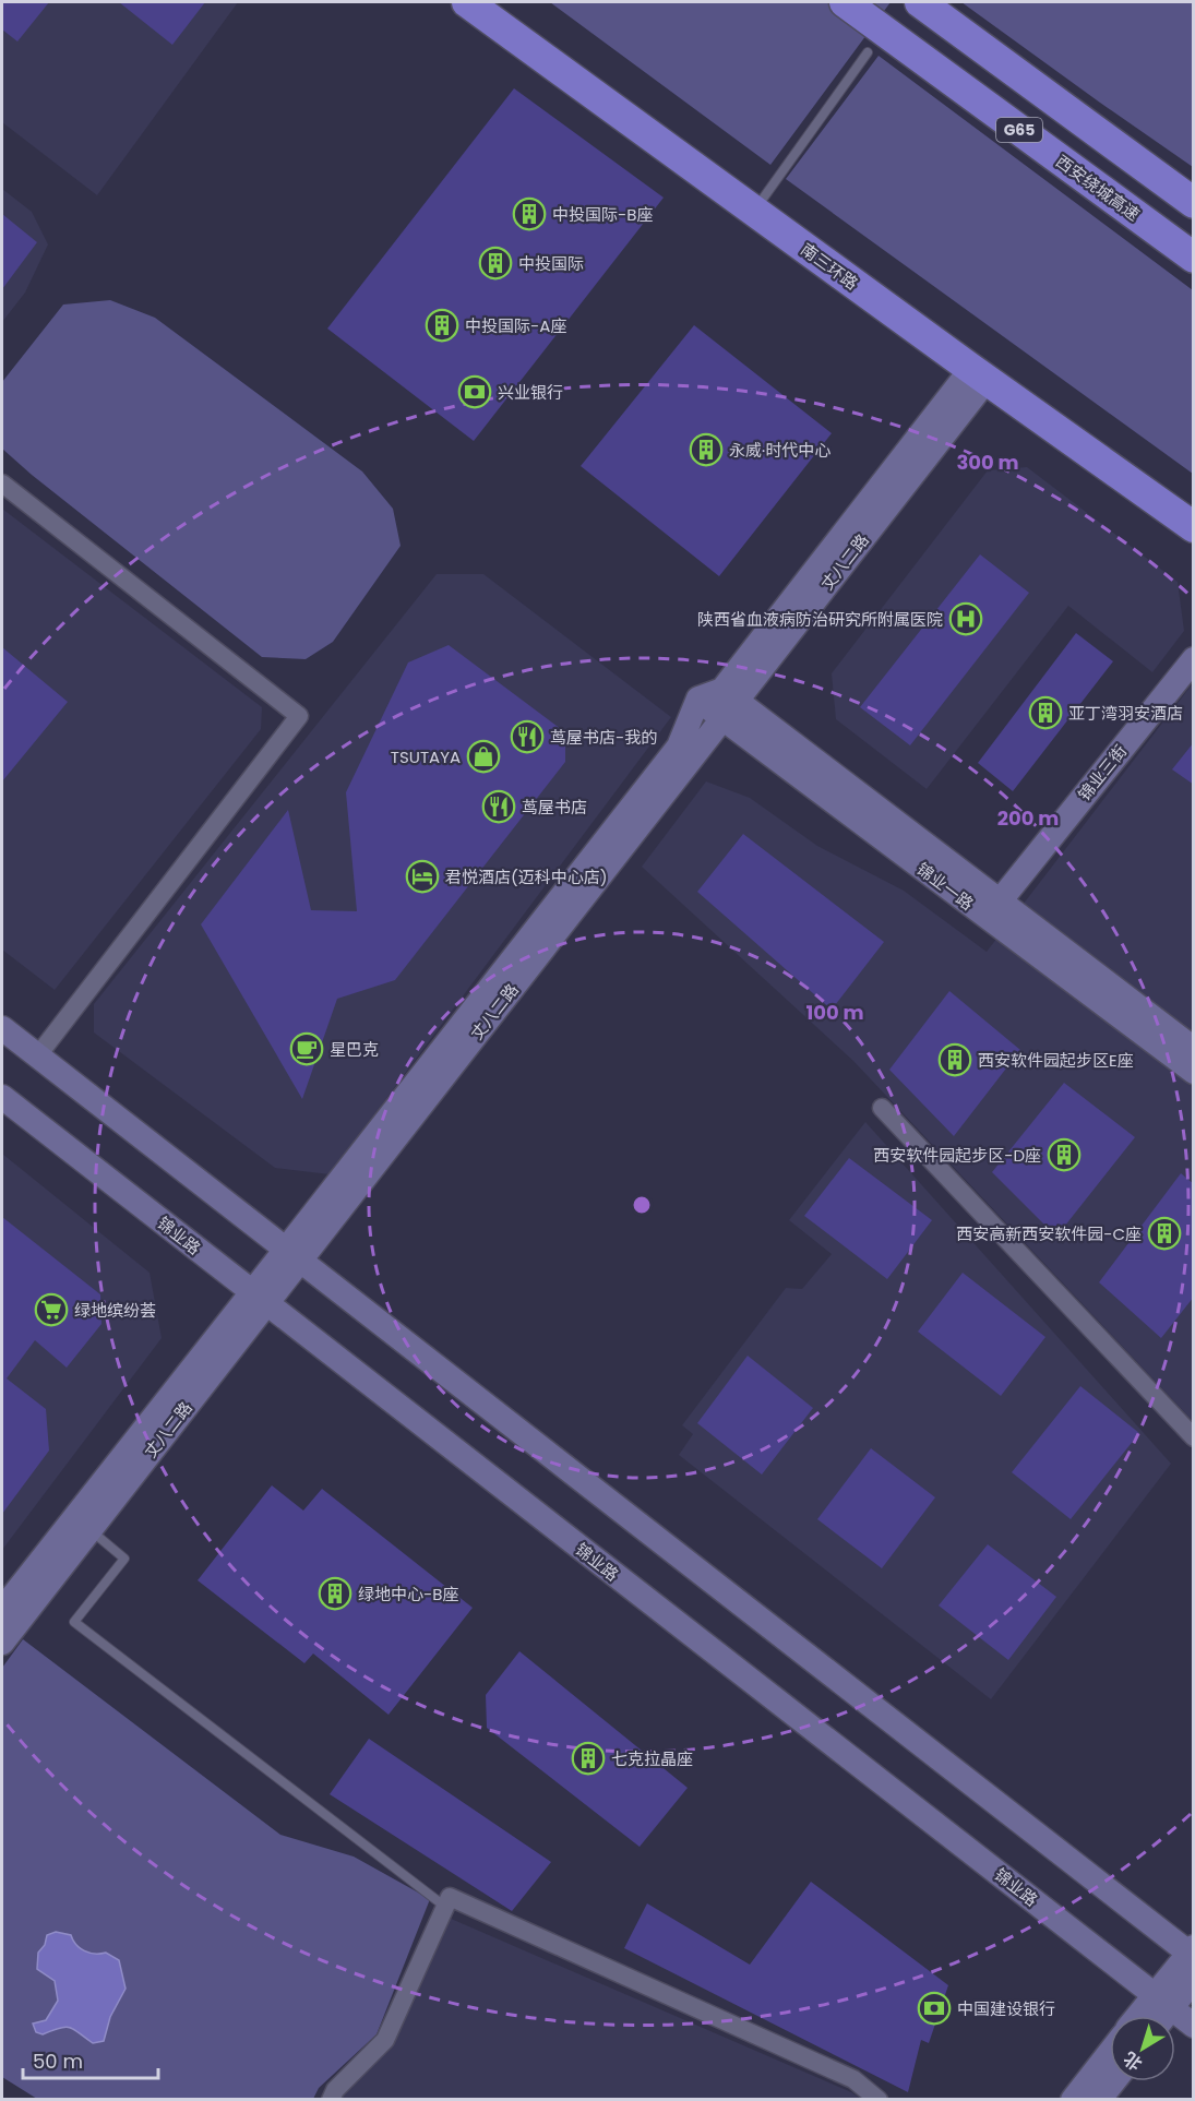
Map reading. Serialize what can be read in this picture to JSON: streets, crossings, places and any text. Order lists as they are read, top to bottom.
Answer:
{
  "streets": {
    "highway": ["G65", "西安绕城高速", "南三环路"],
    "street": [
      "丈八二路",
      "锦业三街",
      "锦业一路",
      "锦业路"
    ]
  },
  "crossings": [
    ["南三环路", "丈八二路"],
    ["丈八二路", "锦业一路"],
    ["丈八二路", "锦业路"],
    ["锦业三街", "锦业一路"]
  ],
  "places": {
    "building": [
      "中投国际-B座",
      "中投国际",
      "中投国际-A座",
      "永威·时代中心",
      "亚丁湾羽安酒店",
      "西安软件园起步区E座",
      "西安软件园起步区-D座",
      "西安高新西安软件园-C座",
      "绿地中心-B座",
      "七克拉晶座"
    ],
    "bank": ["兴业银行", "中国建设银行"],
    "hospital": ["陕西省血液病防治研究所附属医院"],
    "restaurant": ["茑屋书店-我的", "茑屋书店"],
    "shop": ["TSUTAYA"],
    "hotel": ["君悦酒店(迈科中心店)"],
    "cafe": ["星巴克"],
    "supermarket": ["绿地缤纷荟"]
  },
  "scale_bar": "50 m",
  "north": "bottom left",
  "rings": ["300 m", "200 m", "100 m"]
}
